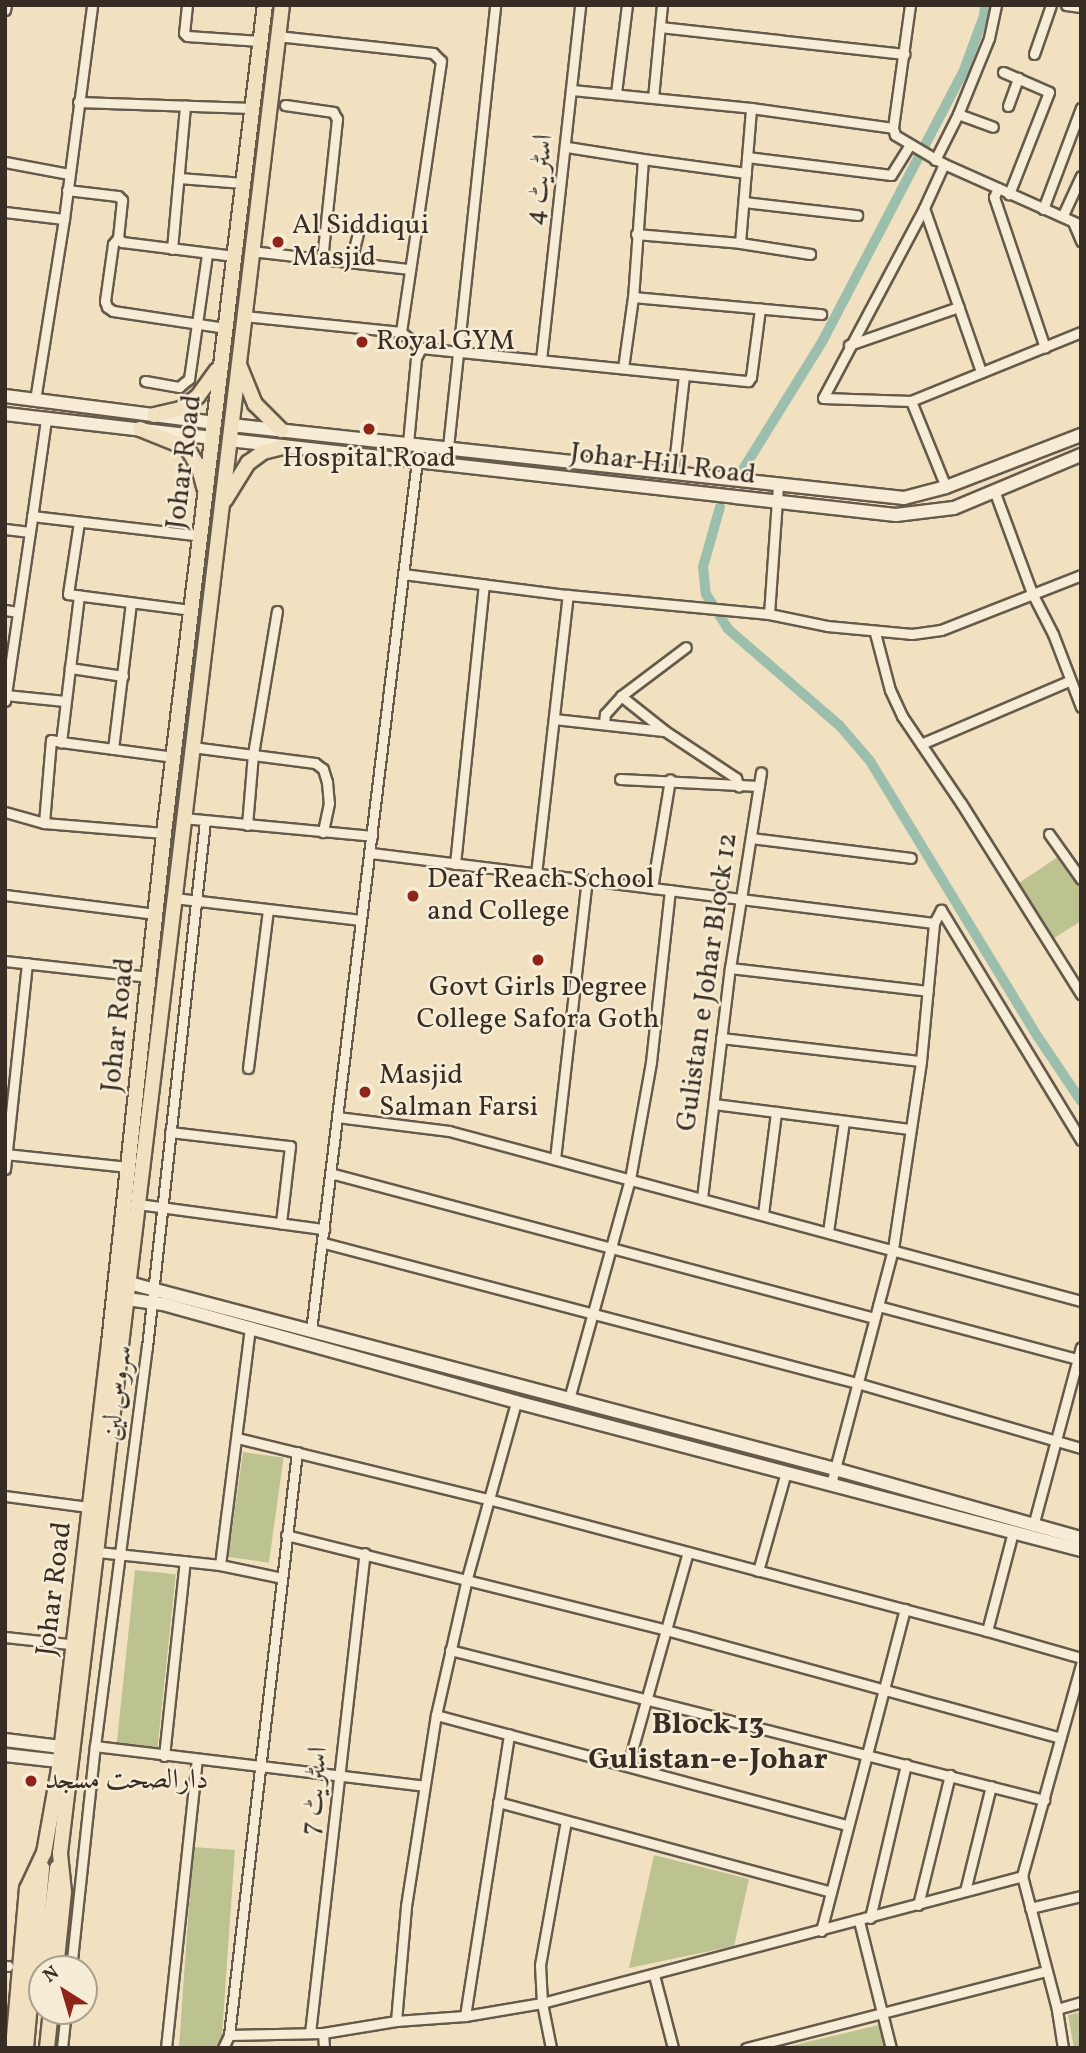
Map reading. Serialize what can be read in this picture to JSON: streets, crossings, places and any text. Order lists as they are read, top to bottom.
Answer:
{
  "streets": {
    "main road": ["Johar Road"],
    "street": [
      "اسٹریٹ 4",
      "Johar Hill Road",
      "Gulistan e Johar Block 12",
      "سروس لین",
      "اسٹریٹ 7"
    ]
  },
  "crossings": [
    ["Johar Road", "Johar Hill Road"]
  ],
  "districts": ["Block 13 Gulistan-e-Johar"],
  "places": [
    "Al Siddiqui Masjid",
    "Royal GYM",
    "Hospital Road",
    "Deaf Reach School and College",
    "Govt Girls Degree College Safora Goth",
    "Masjid Salman Farsi",
    "دارالصحت مسجد"
  ],
  "north": "top left"
}
